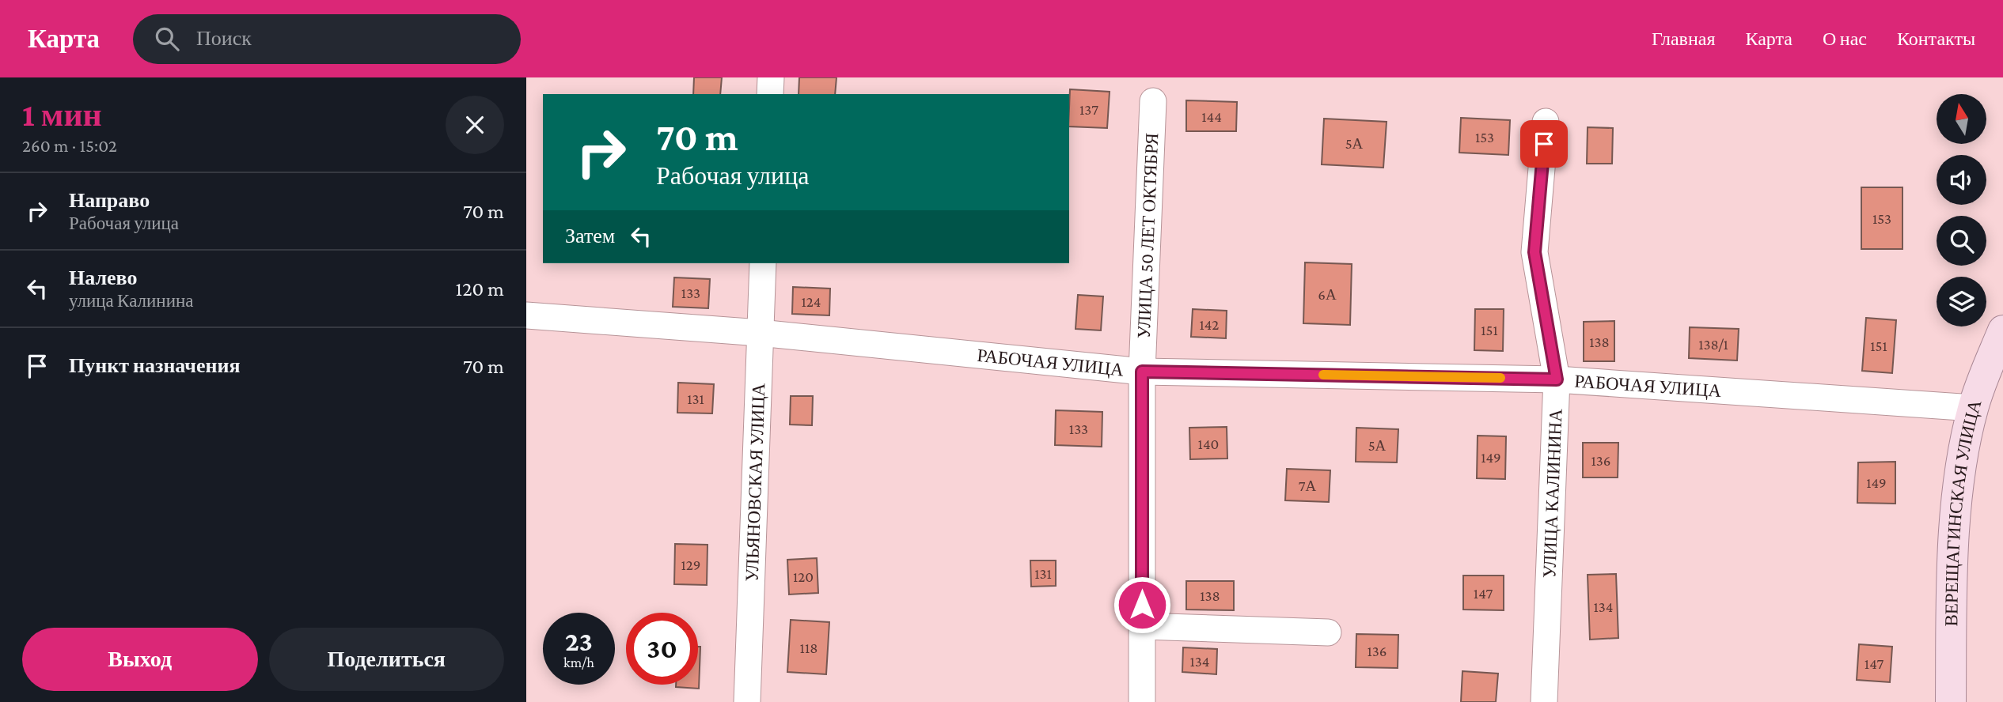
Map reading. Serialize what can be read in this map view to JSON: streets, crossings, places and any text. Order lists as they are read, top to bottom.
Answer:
{
  "streets": {
    "main road": ["ВЕРЕЩАГИНСКАЯ УЛИЦА"],
    "street": [
      "УЛИЦА 50 ЛЕТ ОКТЯБРЯ",
      "РАБОЧАЯ УЛИЦА",
      "УЛЬЯНОВСКАЯ УЛИЦА",
      "УЛИЦА КАЛИНИНА"
    ]
  },
  "crossings": [
    ["УЛИЦА 50 ЛЕТ ОКТЯБРЯ", "РАБОЧАЯ УЛИЦА"],
    ["РАБОЧАЯ УЛИЦА", "УЛЬЯНОВСКАЯ УЛИЦА"],
    ["РАБОЧАЯ УЛИЦА", "УЛИЦА КАЛИНИНА"],
    ["РАБОЧАЯ УЛИЦА", "ВЕРЕЩАГИНСКАЯ УЛИЦА"]
  ],
  "house_numbers": [
    "137",
    "144",
    "153",
    "5А",
    "153",
    "133",
    "6А",
    "124",
    "142",
    "151",
    "138",
    "138/1",
    "151",
    "131",
    "133",
    "140",
    "5А",
    "149",
    "136",
    "149",
    "7А",
    "129",
    "131",
    "120",
    "147",
    "138",
    "134",
    "118",
    "136",
    "134",
    "147"
  ],
  "north": "top",
  "page": {
    "header": "Карта",
    "search": "Поиск",
    "nav": [
      "Главная",
      "Карта",
      "О нас",
      "Контакты"
    ],
    "heading": ["1 мин", "260 m · 15:02"],
    "turn": ["70 m", "Рабочая улица"],
    "list": [
      {
        "name": "Направо",
        "note": "Рабочая улица",
        "value": "70 m"
      },
      {
        "name": "Налево",
        "note": "улица Калинина",
        "value": "120 m"
      },
      {
        "name": "Пункт назначения",
        "value": "70 m"
      }
    ],
    "then": "Затем",
    "speed": "23 km/h",
    "limit": "30",
    "buttons": ["Выход", "Поделиться"]
  }
}
